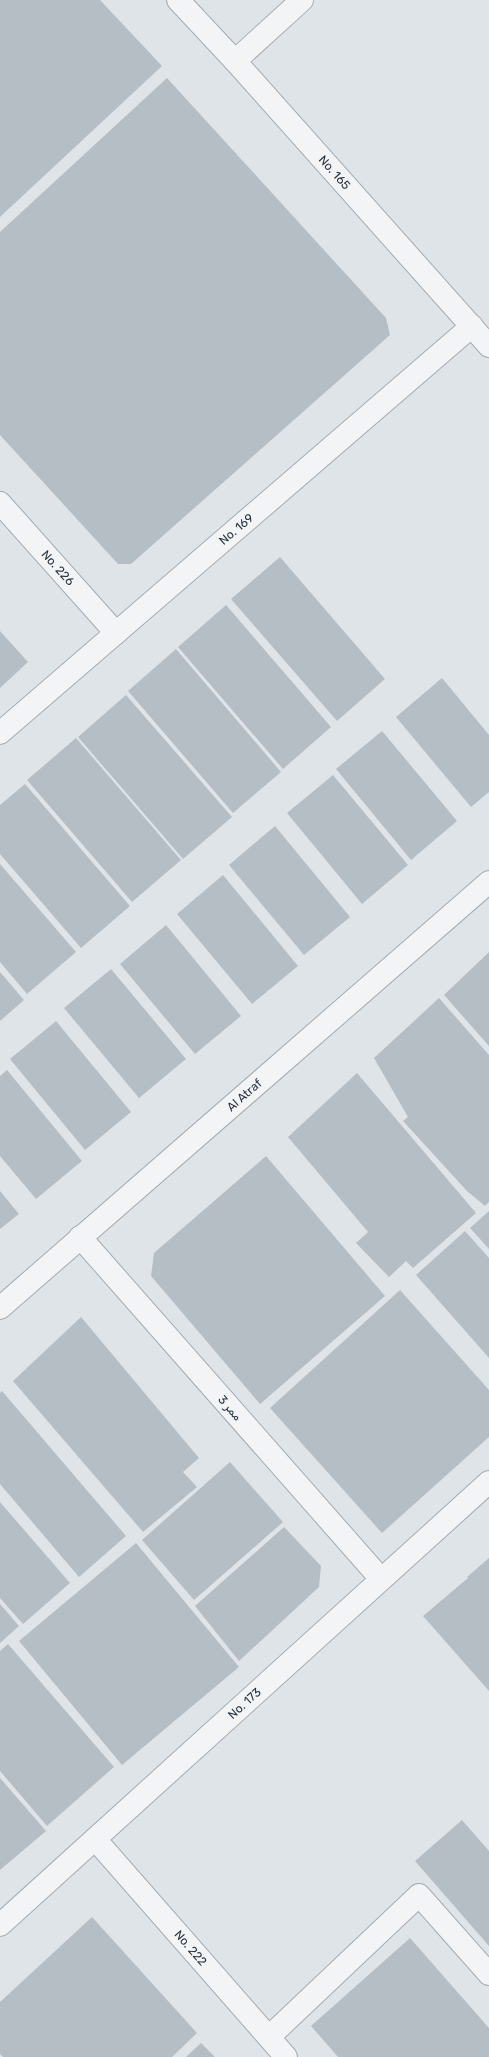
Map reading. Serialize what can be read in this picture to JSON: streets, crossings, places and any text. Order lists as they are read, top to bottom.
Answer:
{
  "streets": {
    "street": [
      "No. 165",
      "No. 169",
      "No. 226",
      "Al Atraf",
      "ممر 3",
      "No. 173",
      "No. 222"
    ]
  },
  "crossings": [
    ["No. 165", "No. 169"],
    ["No. 169", "No. 226"],
    ["Al Atraf", "ممر 3"],
    ["ممر 3", "No. 173"],
    ["No. 173", "No. 222"]
  ]
}
